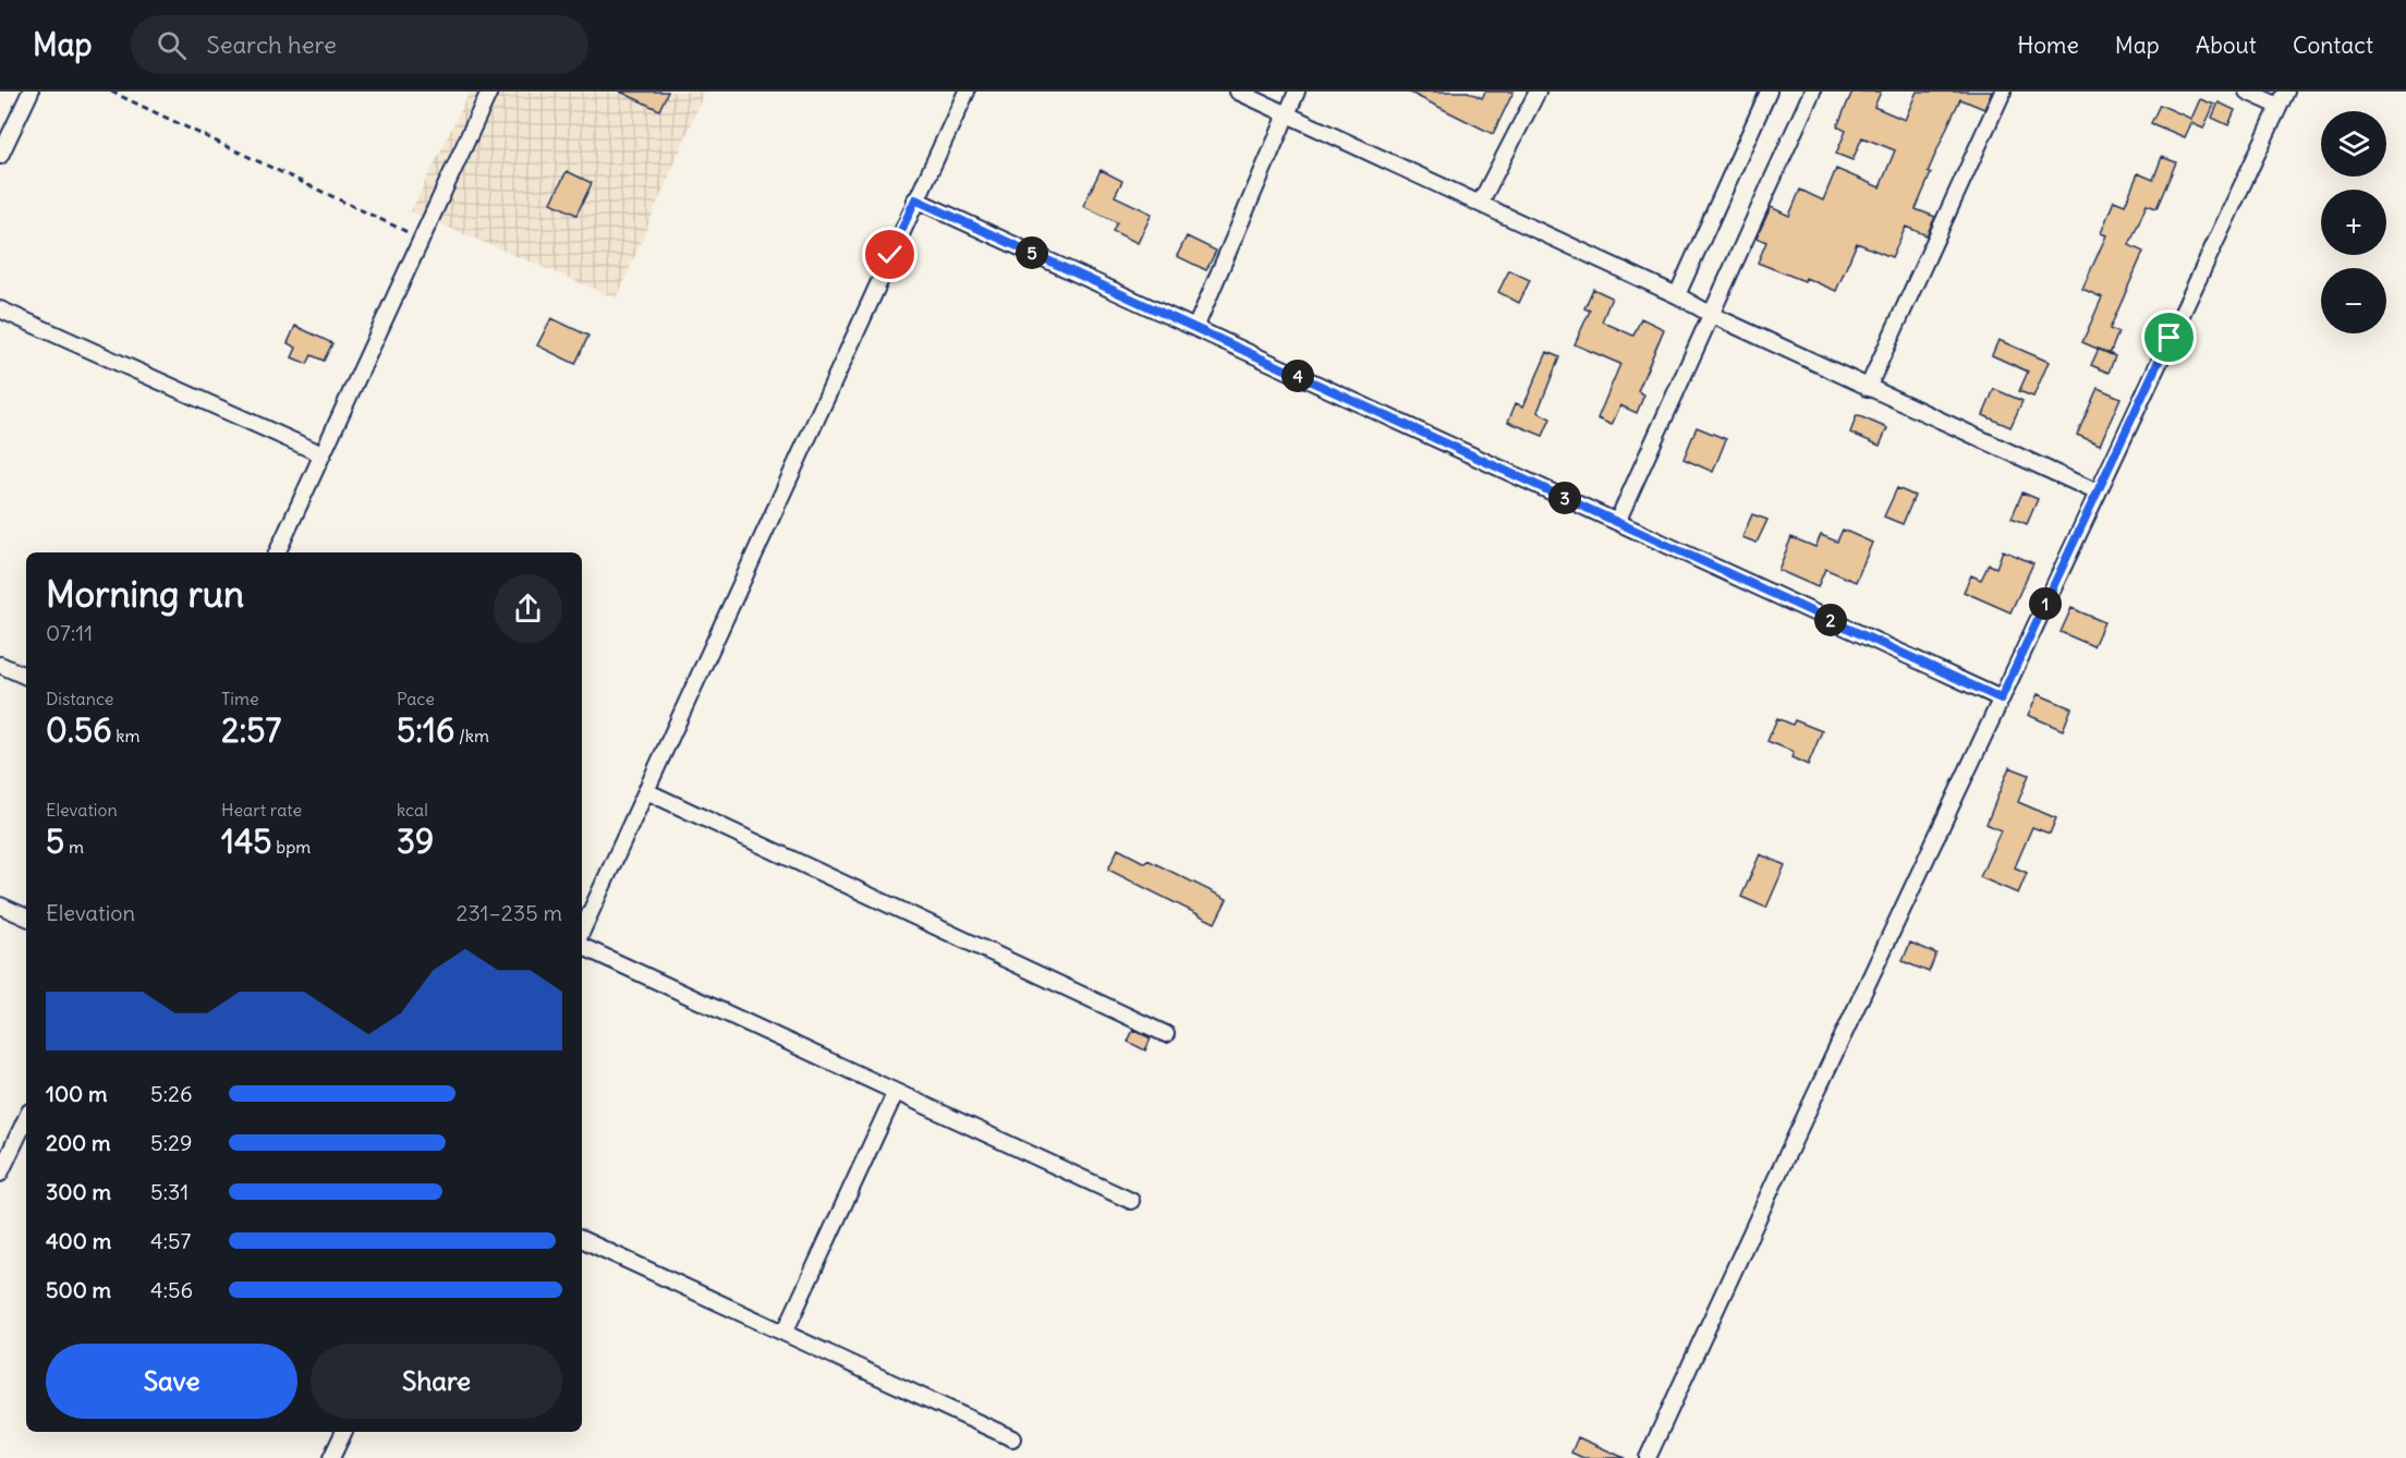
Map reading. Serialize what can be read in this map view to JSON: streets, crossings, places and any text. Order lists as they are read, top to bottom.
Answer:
{
  "page": {
    "header": "Map",
    "search": "Search here",
    "nav": [
      "Home",
      "Map",
      "About",
      "Contact"
    ],
    "map_buttons": ["+", "−"],
    "pins": [
      "5",
      "4",
      "3",
      "1",
      "2"
    ],
    "heading": ["Morning run", "07:11"],
    "stats": [
      ["Distance", "0.56 km"],
      ["Time", "2:57"],
      ["Pace", "5:16 /km"],
      ["Elevation", "5 m"],
      ["Heart rate", "145 bpm"],
      ["kcal", "39"]
    ],
    "chart": ["Elevation", "231–235 m"],
    "list": [
      {
        "name": "100 m",
        "note": "5:26"
      },
      {
        "name": "200 m",
        "note": "5:29"
      },
      {
        "name": "300 m",
        "note": "5:31"
      },
      {
        "name": "400 m",
        "note": "4:57"
      },
      {
        "name": "500 m",
        "note": "4:56"
      }
    ],
    "buttons": ["Save", "Share"]
  }
}
